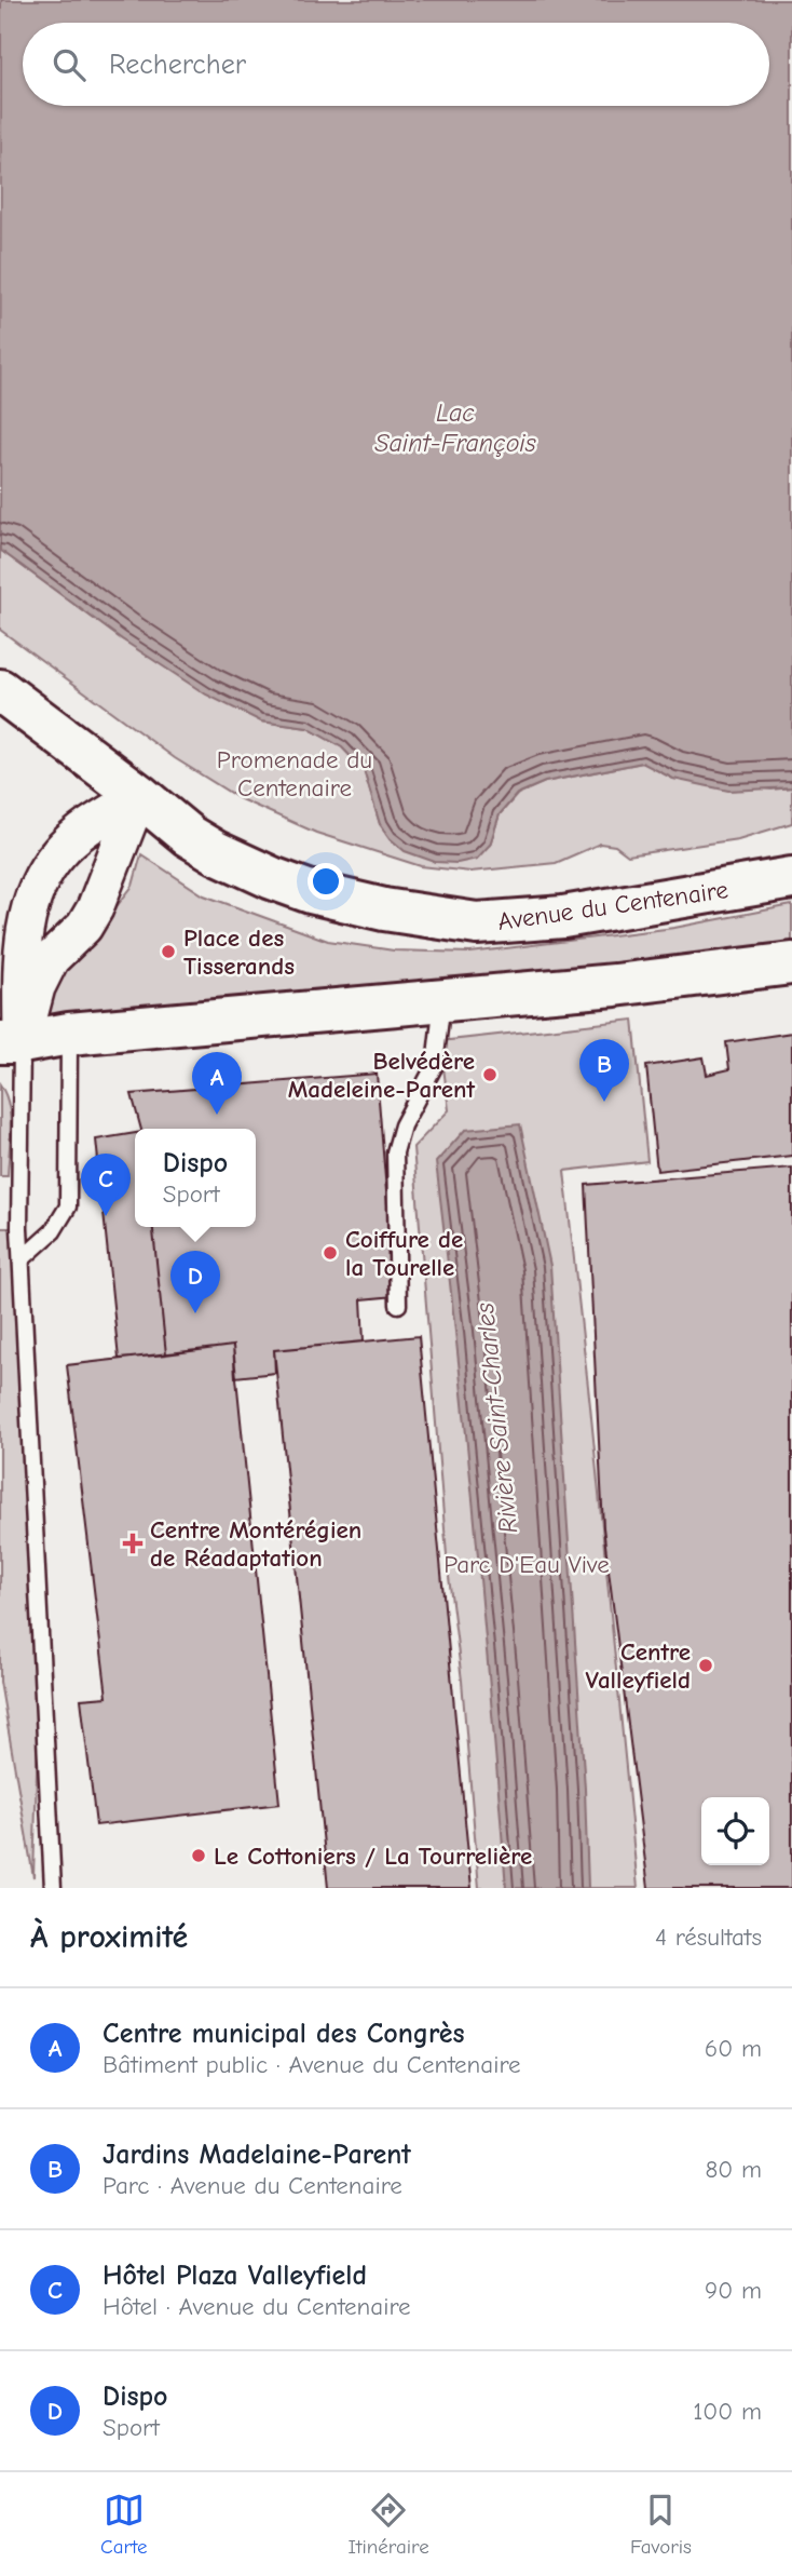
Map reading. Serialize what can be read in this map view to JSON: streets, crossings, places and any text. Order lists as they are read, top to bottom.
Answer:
{
  "streets": {
    "main road": ["Avenue du Centenaire"]
  },
  "water": ["Lac Saint-François", "Rivière Saint-Charles"],
  "parks": ["Promenade du Centenaire", "Parc D'Eau Vive"],
  "places": {
    "other": [
      "Place des Tisserands",
      "Belvédère Madeleine-Parent",
      "Coiffure de la Tourelle",
      "Centre Valleyfield",
      "Le Cottoniers / La Tourrelière"
    ],
    "health": ["Centre Montérégien de Réadaptation"]
  },
  "page": {
    "search": "Rechercher",
    "pins": [
      "B",
      "A",
      "C",
      "D"
    ],
    "popup": ["Dispo", "Sport"],
    "heading": ["À proximité", "4 résultats"],
    "list": [
      {
        "mark": "A",
        "name": "Centre municipal des Congrès",
        "note": "Bâtiment public · Avenue du Centenaire",
        "value": "60 m"
      },
      {
        "mark": "B",
        "name": "Jardins Madelaine-Parent",
        "note": "Parc · Avenue du Centenaire",
        "value": "80 m"
      },
      {
        "mark": "C",
        "name": "Hôtel Plaza Valleyfield",
        "note": "Hôtel · Avenue du Centenaire",
        "value": "90 m"
      },
      {
        "mark": "D",
        "name": "Dispo",
        "note": "Sport",
        "value": "100 m"
      }
    ],
    "nav": ["Carte", "Itinéraire", "Favoris"]
  }
}
